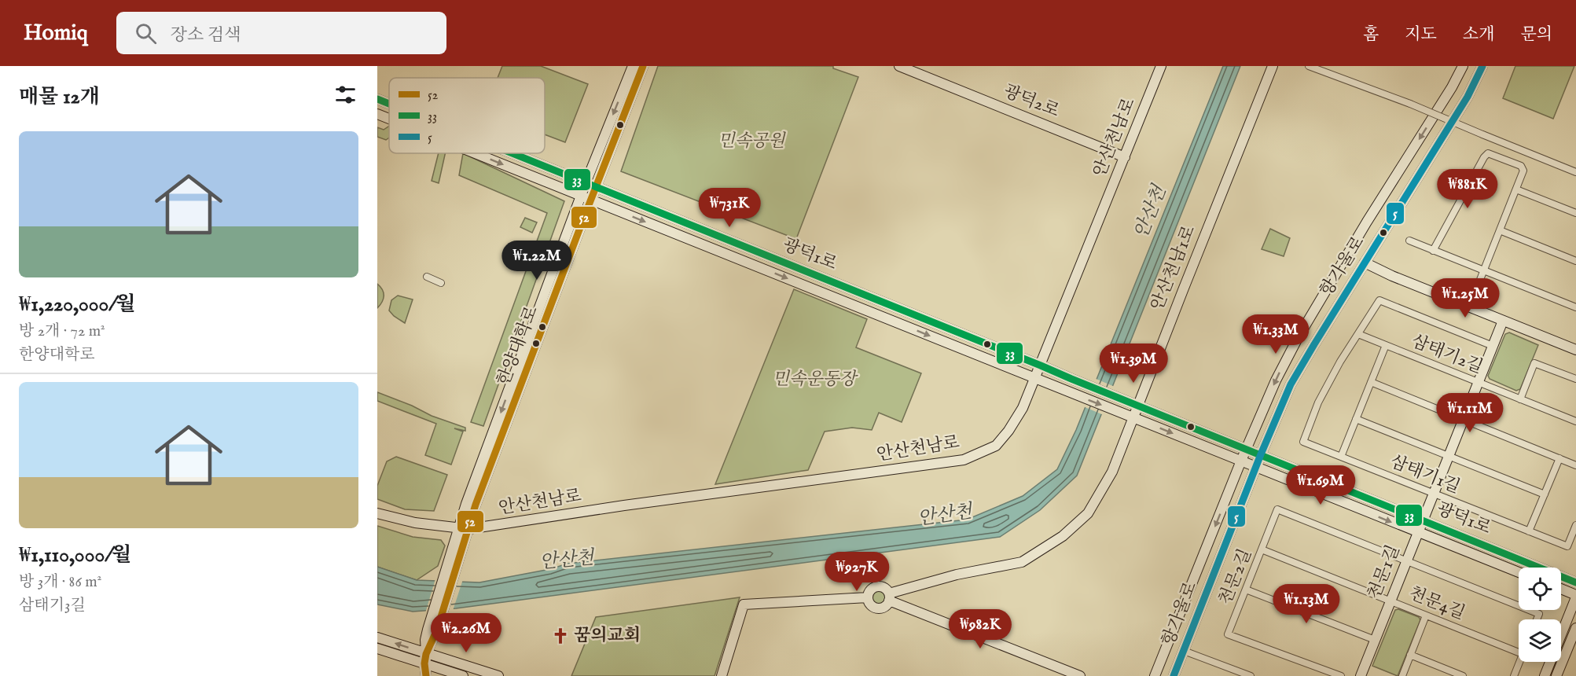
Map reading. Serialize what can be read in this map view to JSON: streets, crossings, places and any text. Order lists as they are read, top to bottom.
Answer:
{
  "streets": {
    "street": [
      "광덕2로",
      "안산천남로",
      "광덕1로",
      "항가울로",
      "안산천남1로",
      "한양대학로",
      "삼태기2길",
      "삼태기1길",
      "천문1길",
      "천문2길",
      "천문4길"
    ]
  },
  "crossings": [
    ["광덕2로", "안산천남로"],
    ["안산천남로", "광덕1로"],
    ["안산천남로", "한양대학로"],
    ["광덕1로", "항가울로"],
    ["광덕1로", "안산천남1로"],
    ["광덕1로", "한양대학로"],
    ["광덕1로", "천문1길"],
    ["삼태기2길", "삼태기1길"],
    ["삼태기2길", "천문1길"],
    ["삼태기1길", "천문1길"],
    ["천문1길", "천문2길"],
    ["천문1길", "천문4길"],
    ["천문2길", "천문4길"]
  ],
  "water": ["안산천"],
  "parks": ["민속공원", "민속운동장"],
  "places": {
    "church": ["꿈의교회"]
  },
  "lines": ["transit line 52", "transit line 5", "transit line 33"],
  "legend": ["52", "33", "5"],
  "page": {
    "header": "Homiq",
    "search": "장소 검색",
    "nav": [
      "홈",
      "지도",
      "소개",
      "문의"
    ],
    "heading": "매물 12개",
    "list": [
      {
        "name": "₩1,220,000/월",
        "note": "방 2개 · 72 m² · 한양대학로"
      },
      {
        "name": "₩1,110,000/월",
        "note": "방 3개 · 86 m² · 삼태기3길"
      }
    ],
    "price": [
      "₩881K",
      "₩731K",
      "₩1.22M",
      "₩1.25M",
      "₩1.33M",
      "₩1.39M",
      "₩1.11M",
      "₩1.69M",
      "₩927K",
      "₩1.13M",
      "₩982K",
      "₩2.26M"
    ]
  }
}
